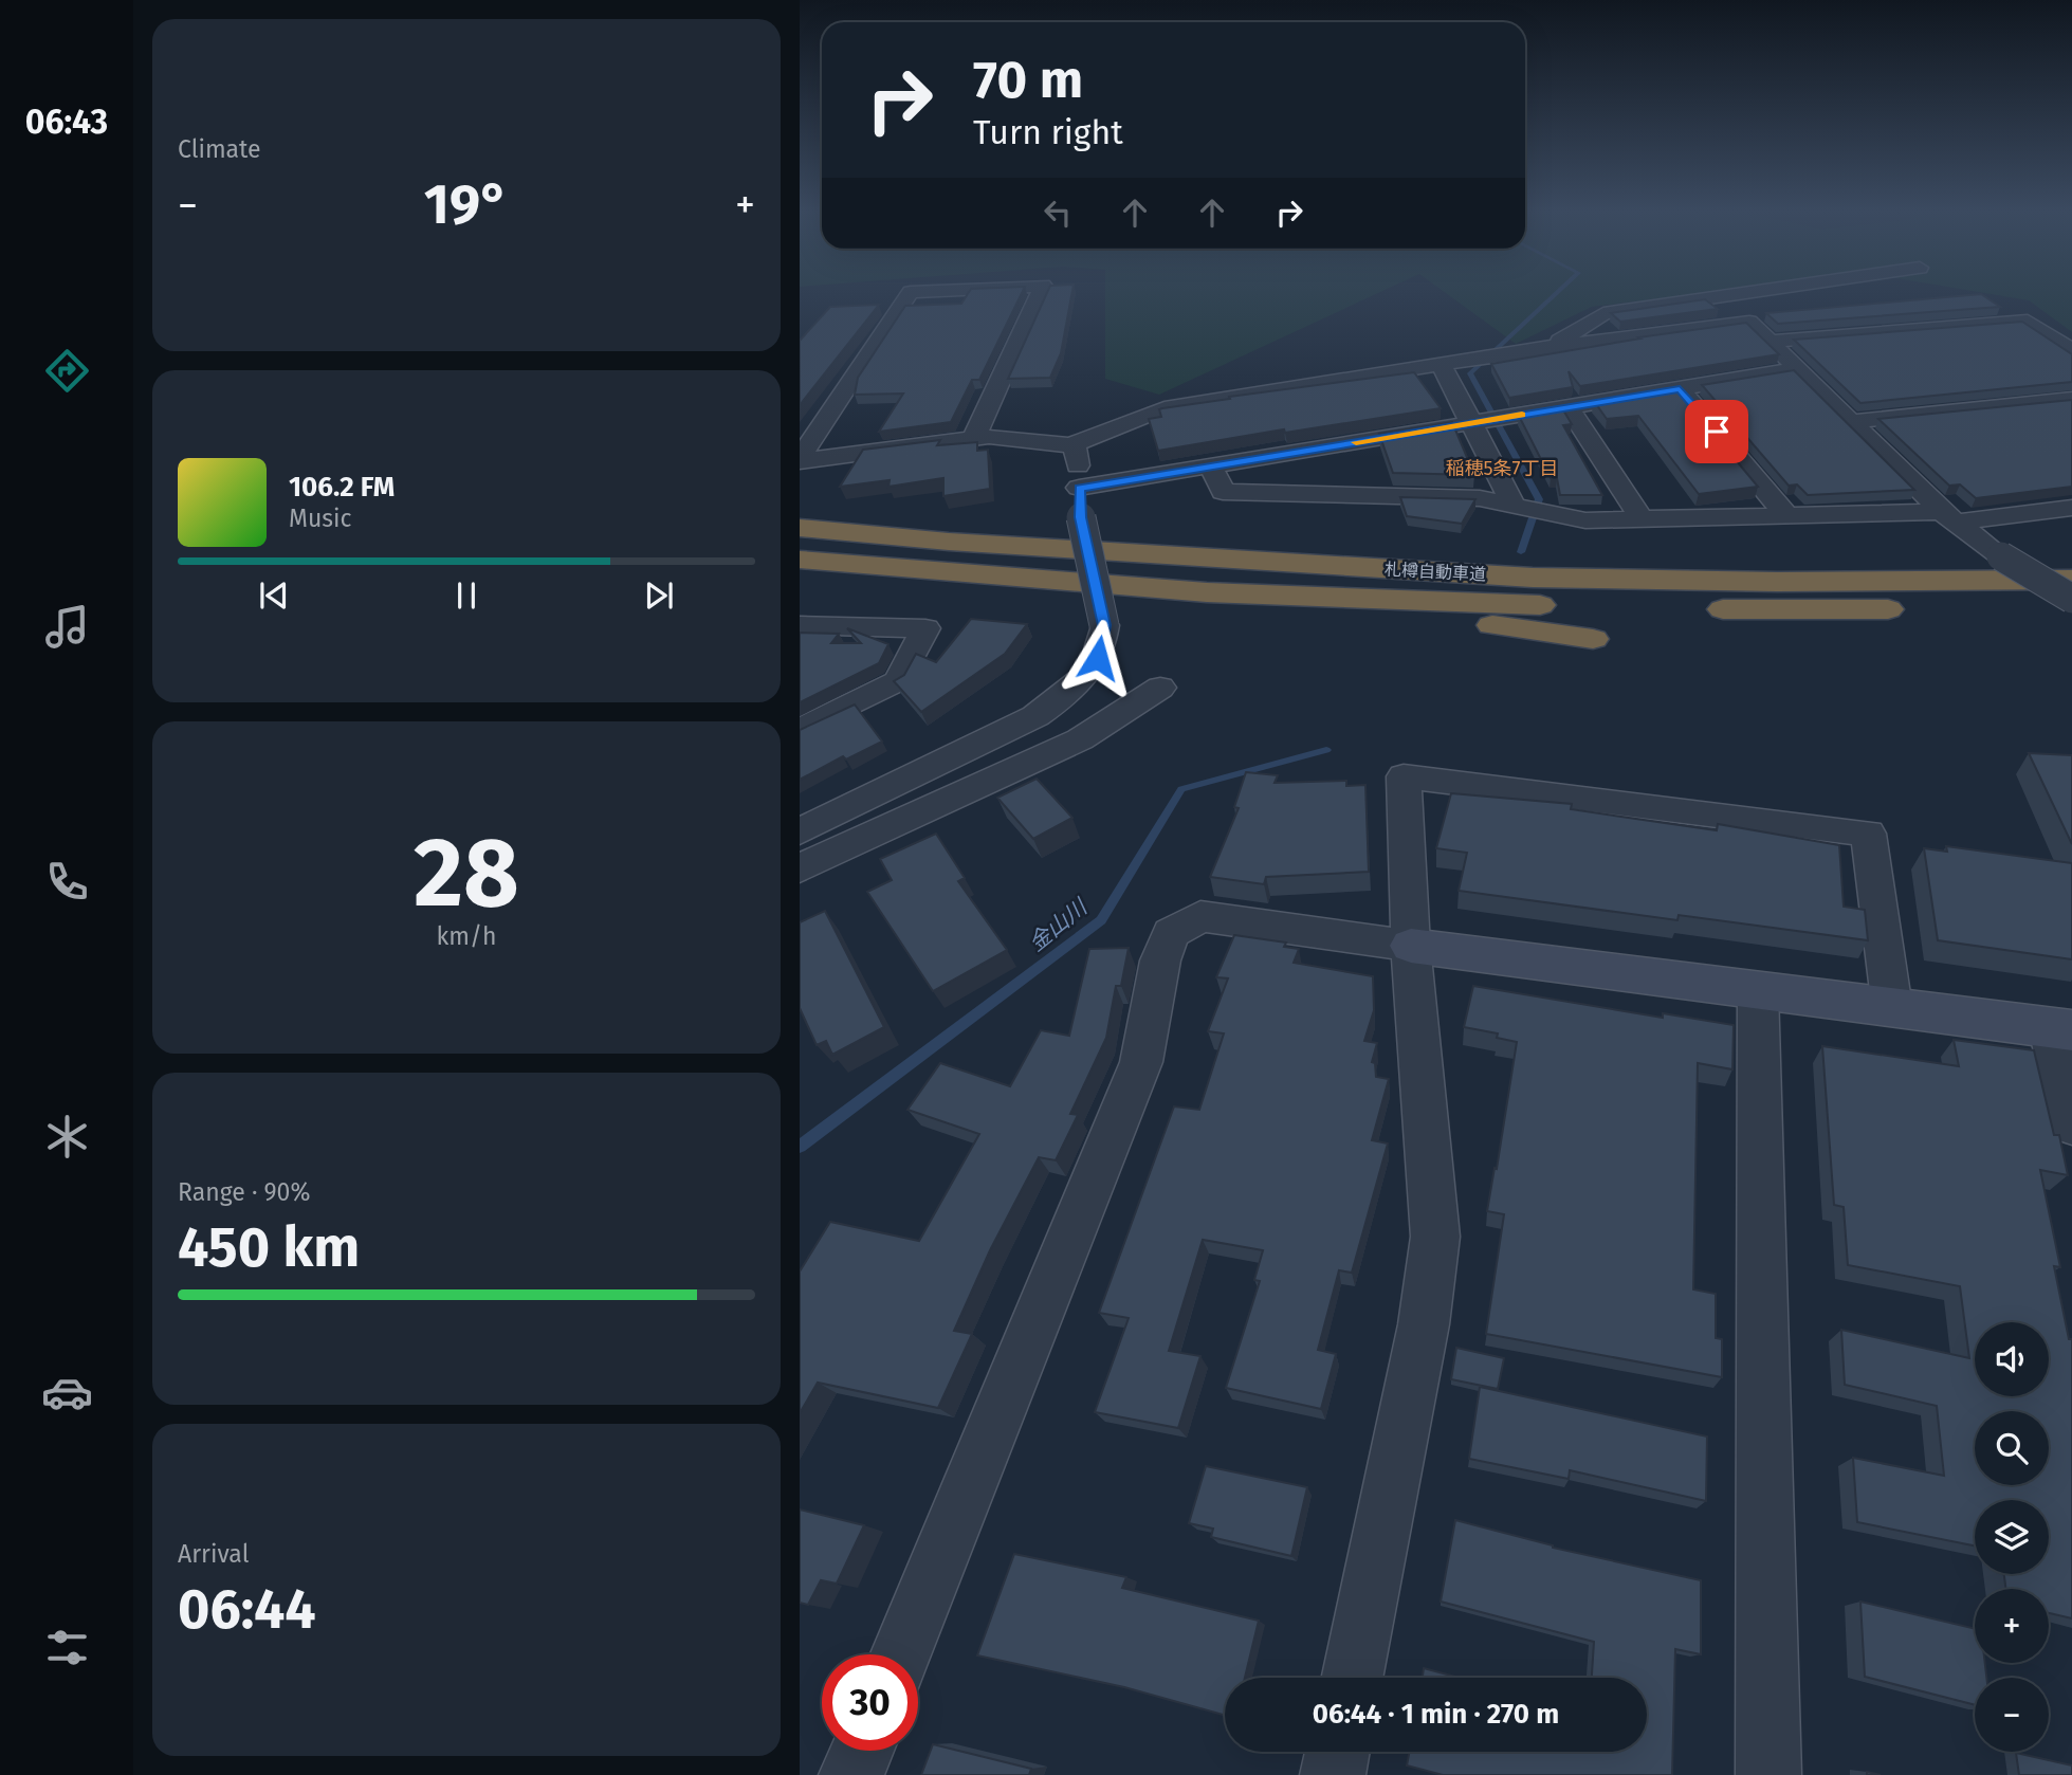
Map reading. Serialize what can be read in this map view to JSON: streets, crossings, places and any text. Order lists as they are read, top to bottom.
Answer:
{
  "streets": {
    "highway": ["札樽自動車道"]
  },
  "districts": ["稲穂5条7丁目"],
  "water": ["金山川"],
  "page": {
    "tabs": "06:43",
    "tile": [
      "Climate",
      ["28", "km/h"],
      ["Range · 90%", "450 km"],
      ["Arrival", "06:44"]
    ],
    "turn": ["70 m", "Turn right"],
    "heat": ["−", "19°", "+"],
    "song": ["106.2 FM", "Music"],
    "map_buttons": ["+", "−"],
    "limit": "30",
    "trip": "06:44 · 1 min · 270 m"
  }
}
